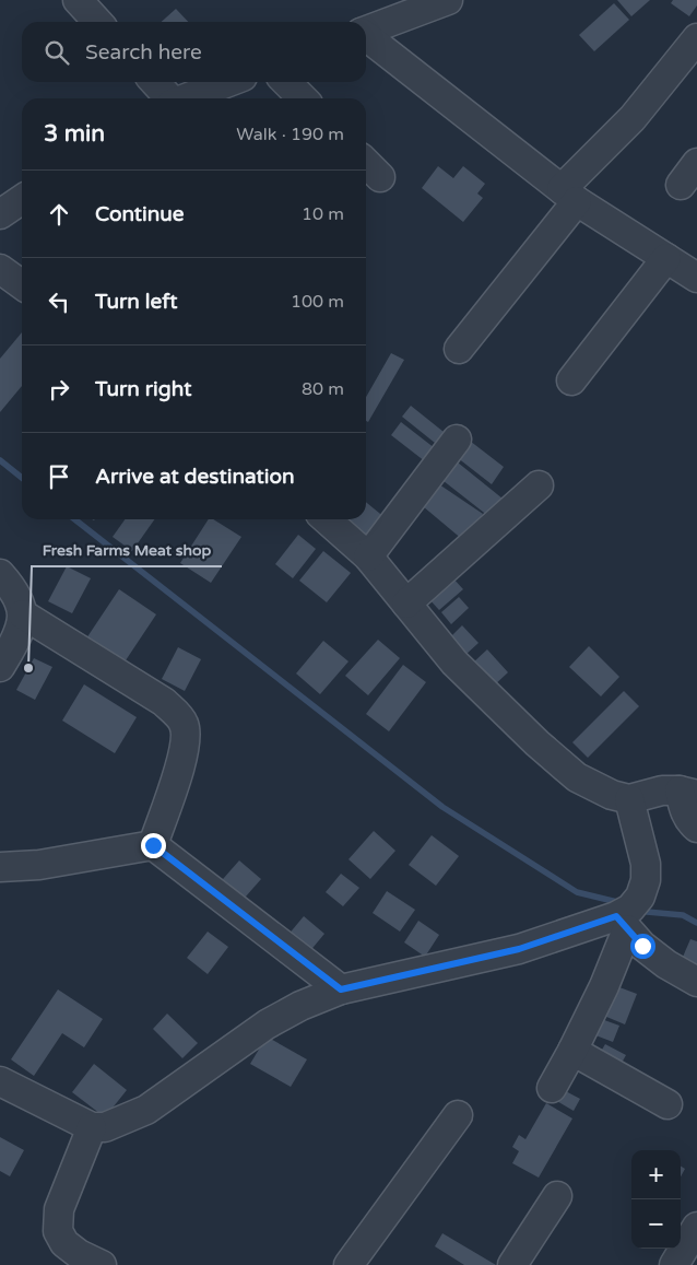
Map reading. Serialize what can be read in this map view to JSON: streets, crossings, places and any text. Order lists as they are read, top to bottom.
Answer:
{
  "places": ["Fresh Farms Meat shop"],
  "page": {
    "search": "Search here",
    "heading": ["3 min", "Walk · 190 m"],
    "list": [
      ["Continue", "10 m"],
      ["Turn left", "100 m"],
      ["Turn right", "80 m"],
      "Arrive at destination"
    ],
    "map_buttons": ["+", "−"]
  }
}
